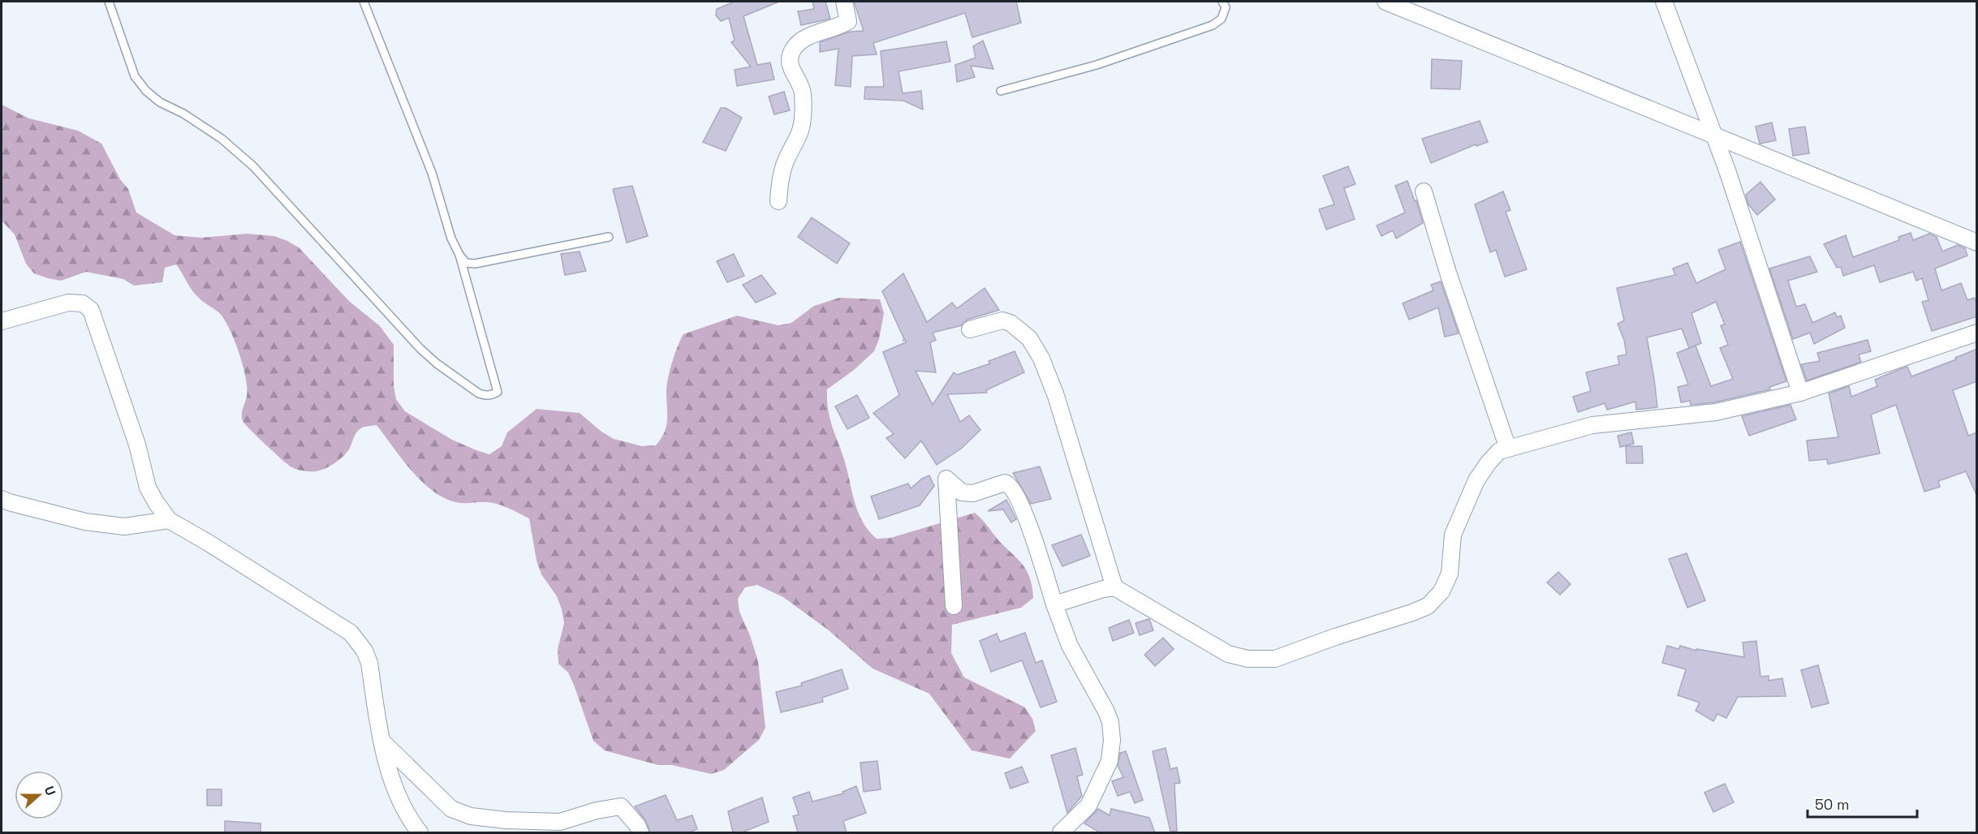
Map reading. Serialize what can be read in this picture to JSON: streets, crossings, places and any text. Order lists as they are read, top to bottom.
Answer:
{
  "scale_bar": "50 m",
  "north": "right"
}
